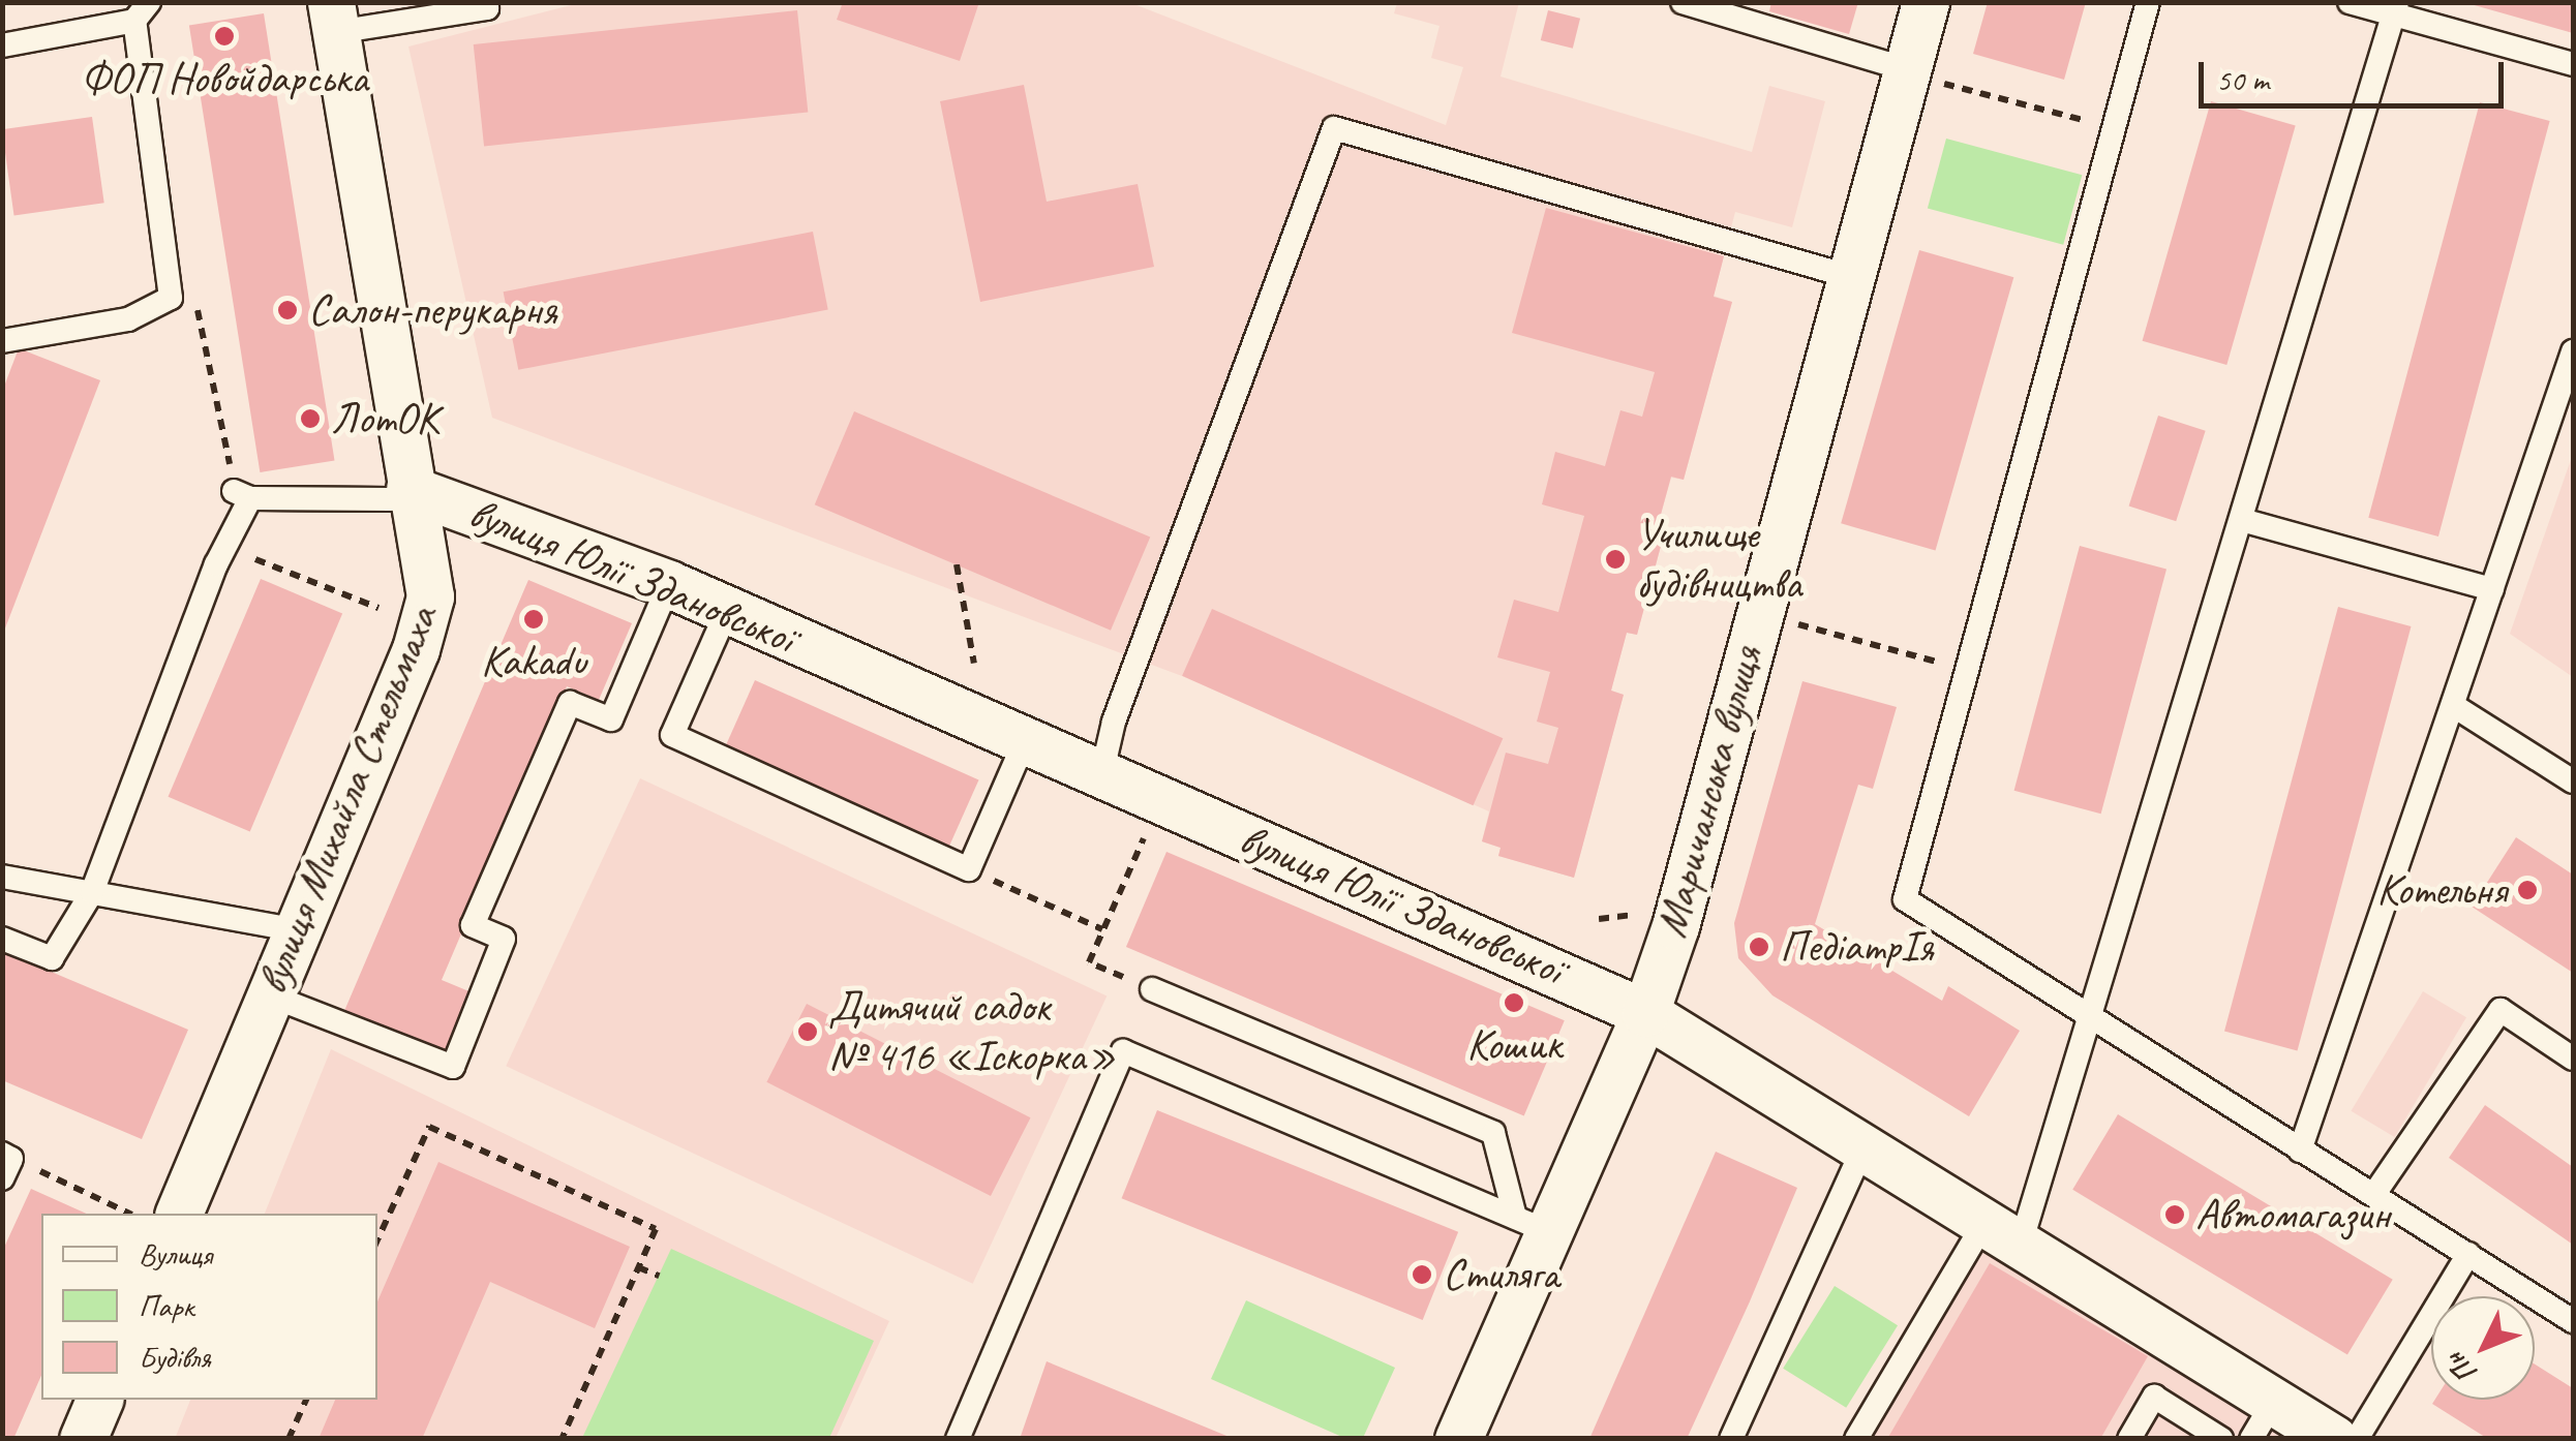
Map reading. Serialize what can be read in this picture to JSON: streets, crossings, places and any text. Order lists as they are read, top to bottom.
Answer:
{
  "streets": {
    "street": ["вулиця Юлії Здановської", "Маричанська вулиця", "вулиця Михайла Стельмаха"]
  },
  "crossings": [
    ["вулиця Юлії Здановської", "Маричанська вулиця"],
    ["вулиця Юлії Здановської", "вулиця Михайла Стельмаха"]
  ],
  "places": [
    "ФОП Новойдарська",
    "Салон-перукарня",
    "ЛотОК",
    "Училище будівництва",
    "Kakadu",
    "Котельня",
    "ПедіатрІя",
    "Кошик",
    "Дитячий садок № 416 «Іскорка»",
    "Автомагазин",
    "Стиляга"
  ],
  "legend": ["Вулиця", "Парк", "Будівля"],
  "scale_bar": "50 m",
  "north": "bottom left"
}
